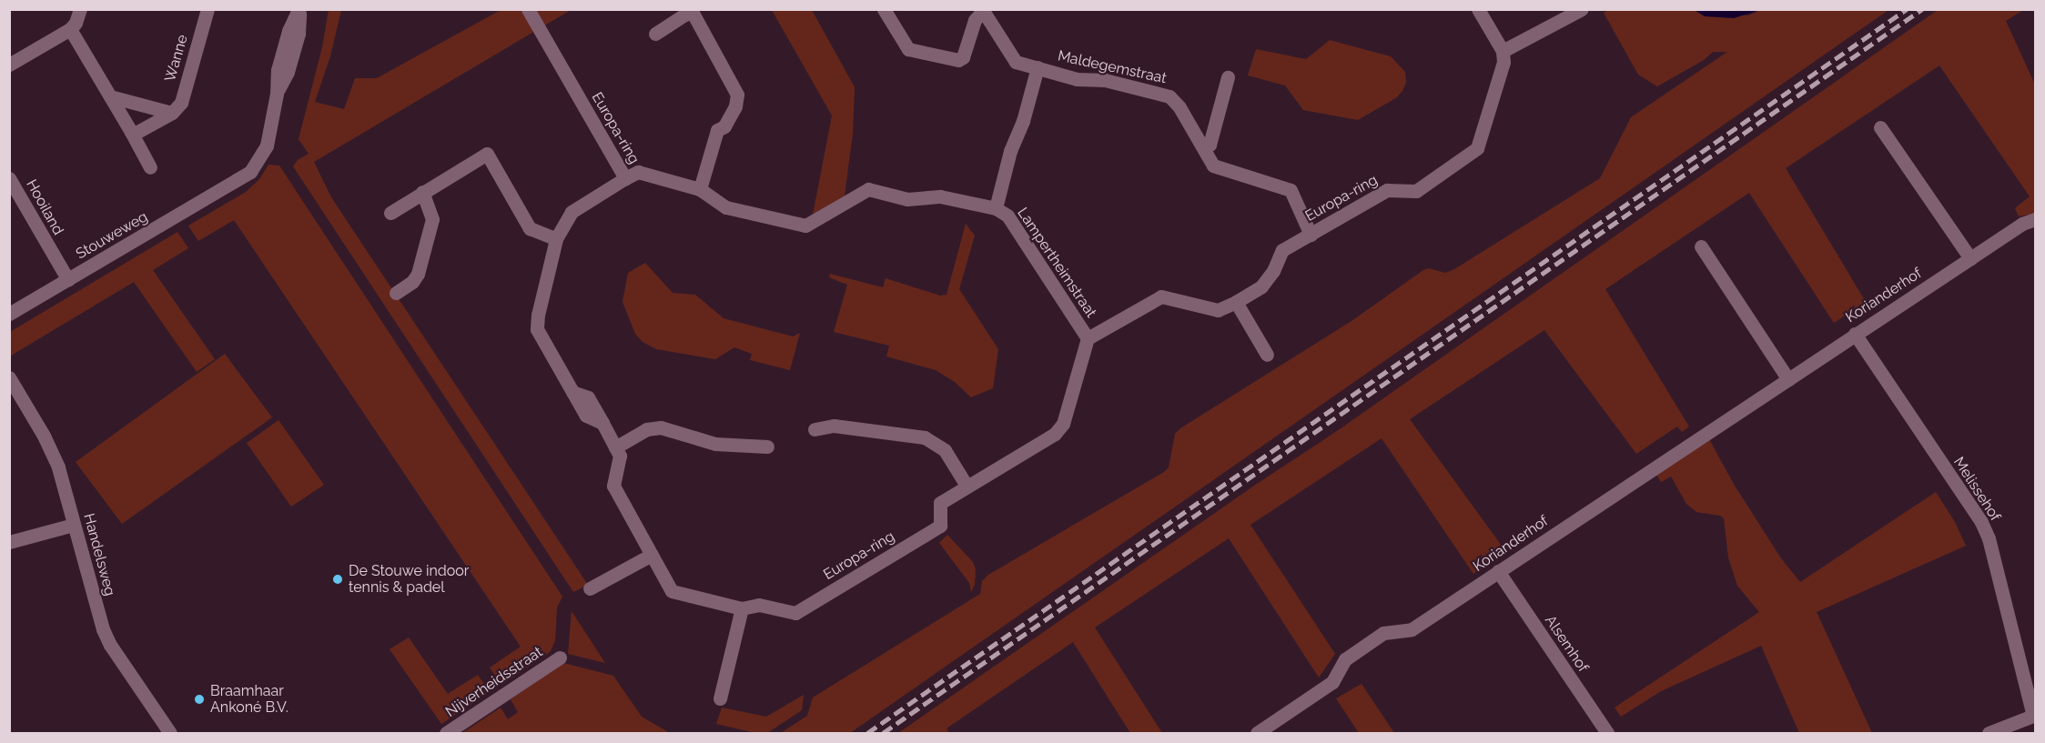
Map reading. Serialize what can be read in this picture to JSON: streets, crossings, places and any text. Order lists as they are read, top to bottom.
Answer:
{
  "streets": {
    "street": [
      "Wanne",
      "Maldegemstraat",
      "Europa-ring",
      "Hooiland",
      "Stouweweg",
      "Lampertheimstraat",
      "Korianderhof",
      "Melissehof",
      "Handelsweg",
      "Alsemhof",
      "Nijverheidsstraat"
    ]
  },
  "crossings": [
    ["Maldegemstraat", "Europa-ring"],
    ["Maldegemstraat", "Lampertheimstraat"],
    ["Europa-ring", "Lampertheimstraat"],
    ["Hooiland", "Stouweweg"],
    ["Korianderhof", "Melissehof"],
    ["Korianderhof", "Alsemhof"]
  ],
  "places": ["De Stouwe indoor tennis & padel", "Braamhaar Ankoné B.V."]
}
